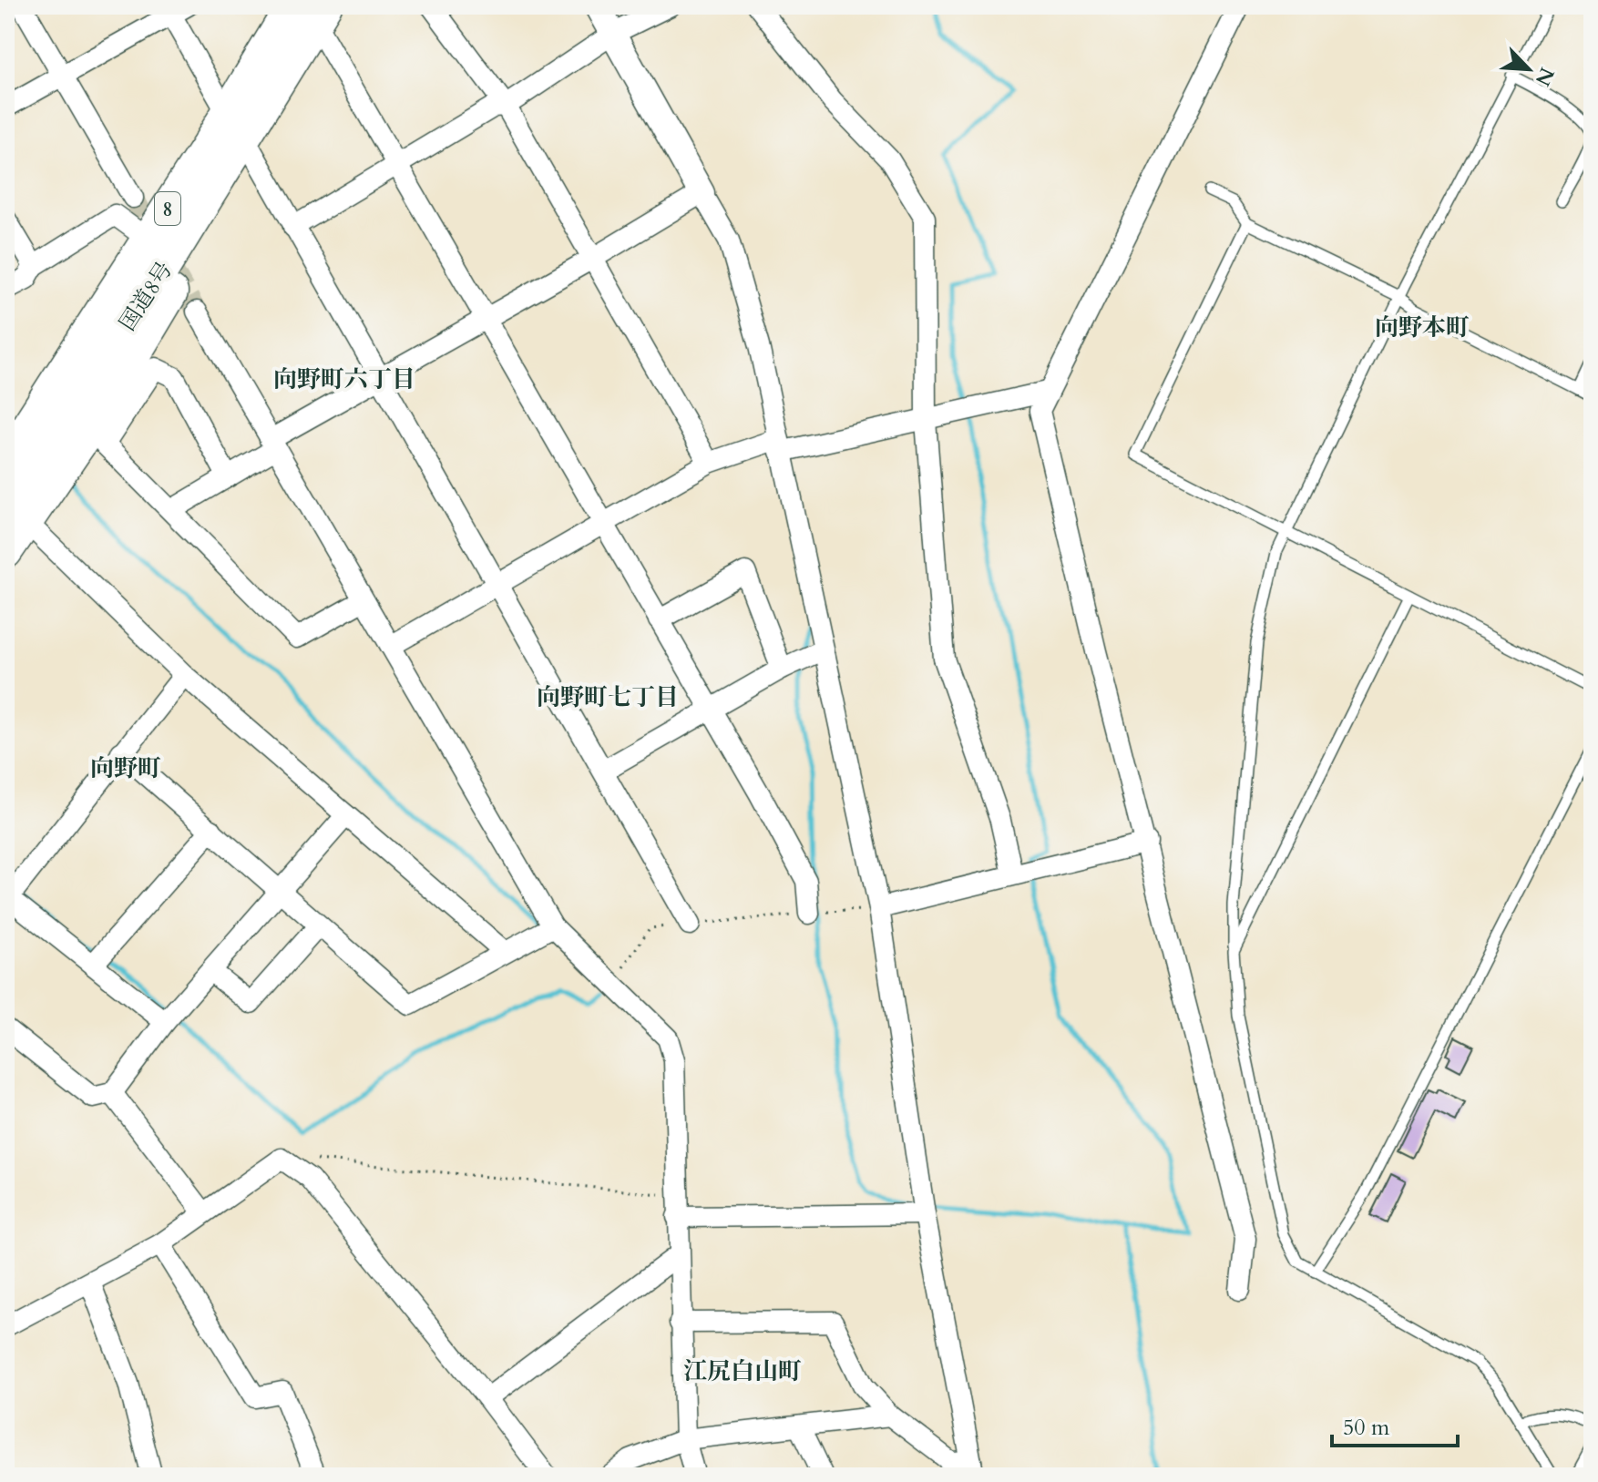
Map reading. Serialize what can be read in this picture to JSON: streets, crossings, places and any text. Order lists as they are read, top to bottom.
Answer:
{
  "streets": {
    "highway": ["8", "国道8号"]
  },
  "crossings": [
    ["8", "国道8号"]
  ],
  "districts": [
    "向野本町",
    "向野町六丁目",
    "向野町七丁目",
    "向野町",
    "江尻白山町"
  ],
  "scale_bar": "50 m",
  "north": "bottom right"
}
